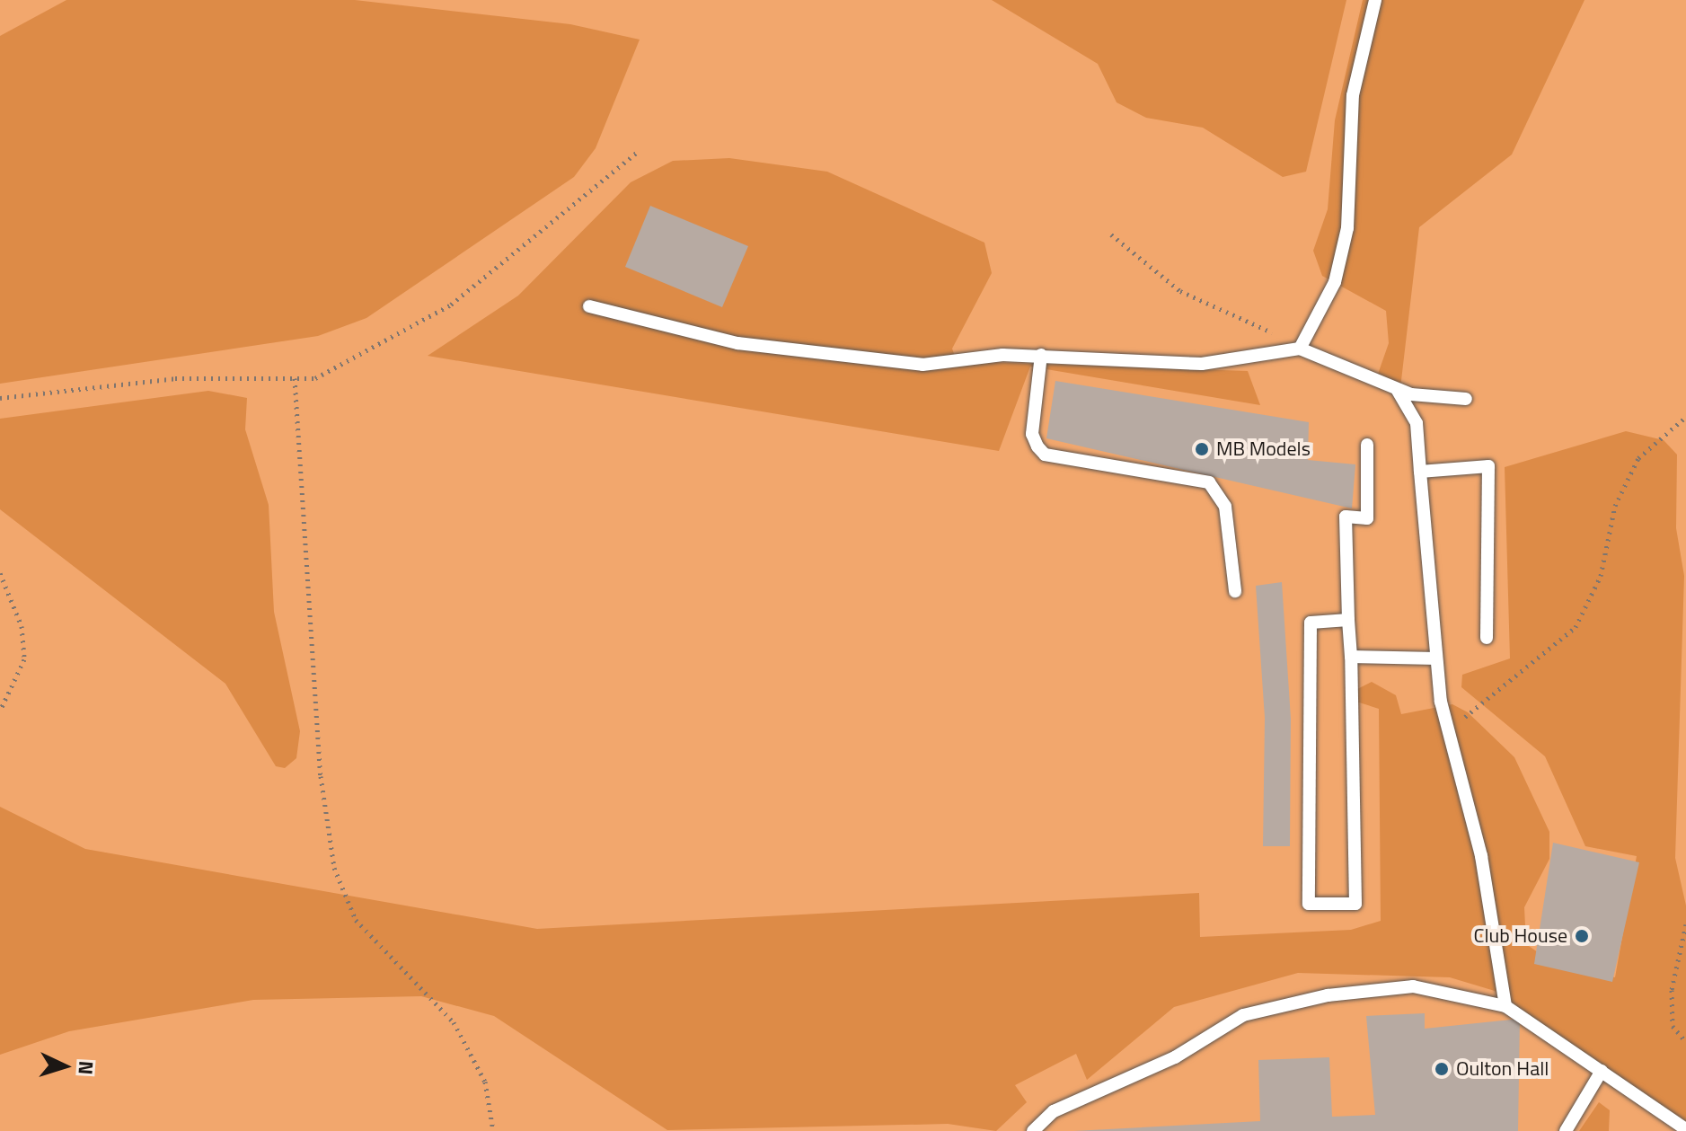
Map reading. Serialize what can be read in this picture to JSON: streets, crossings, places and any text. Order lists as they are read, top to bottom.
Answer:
{
  "places": ["MB Models", "Club House", "Oulton Hall"],
  "north": "right"
}
